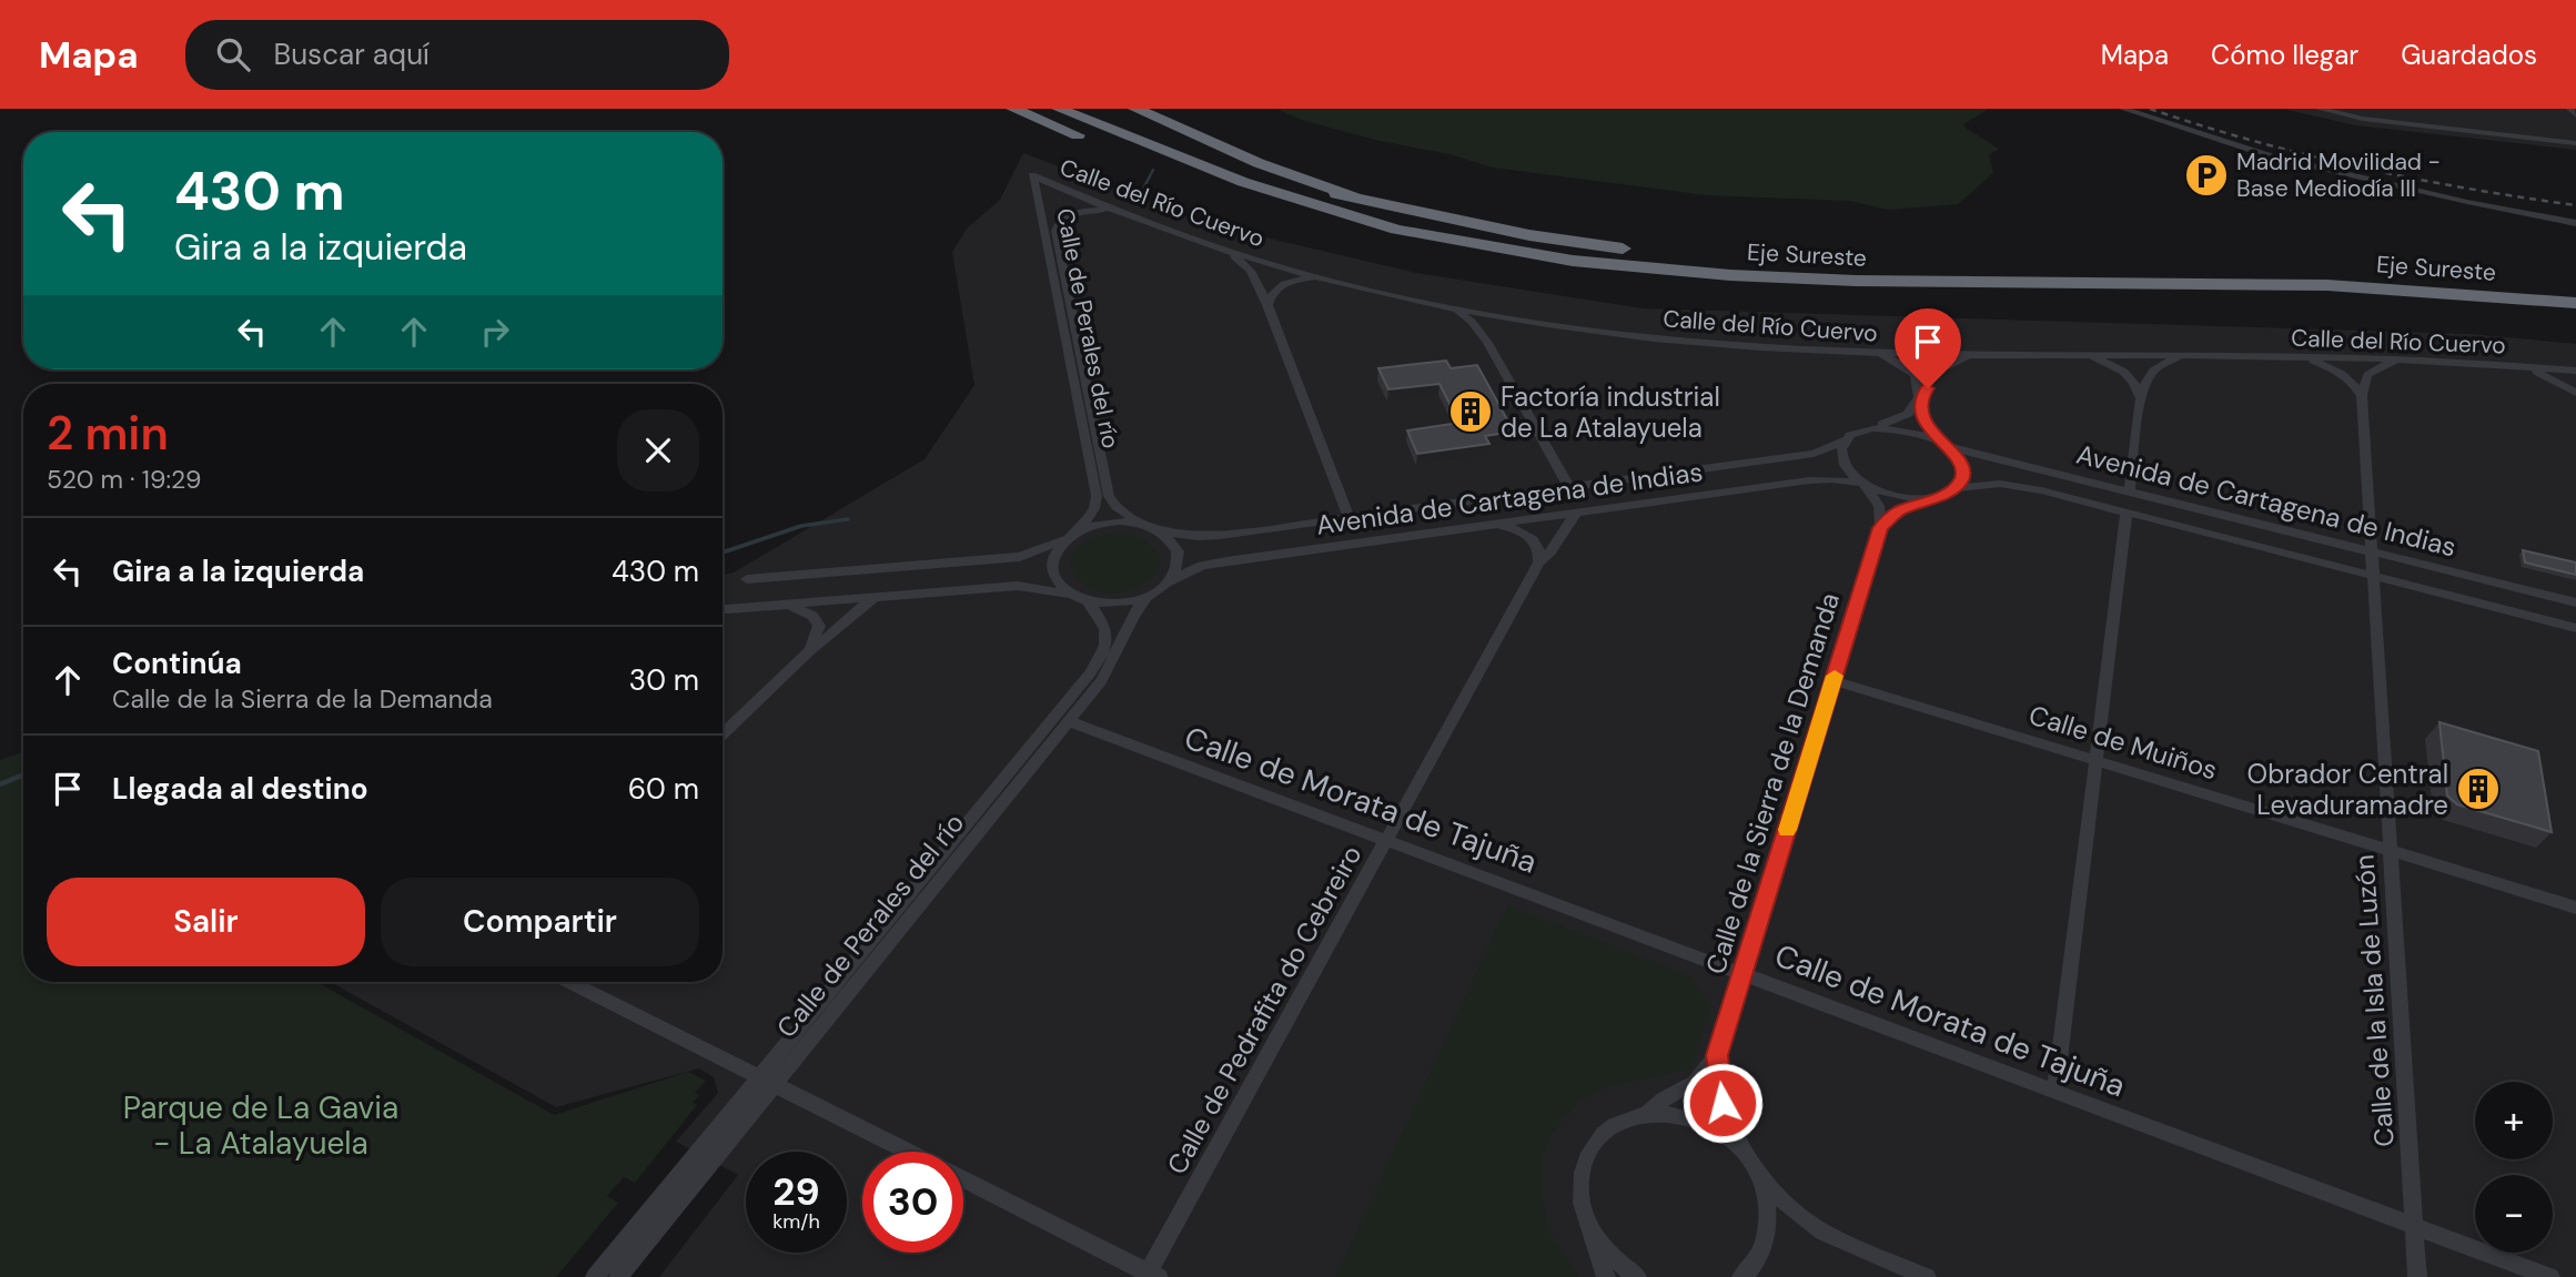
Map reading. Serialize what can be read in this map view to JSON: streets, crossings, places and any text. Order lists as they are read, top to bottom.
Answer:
{
  "streets": {
    "highway": ["Eje Sureste"],
    "street": [
      "Calle del Río Cuervo",
      "Calle de Perales del río",
      "Avenida de Cartagena de Indias",
      "Calle de Muiños",
      "Calle de la Sierra de la Demanda",
      "Calle de Morata de Tajuña",
      "Calle de la Isla de Luzón",
      "Calle de Pedrafita do Cebreiro"
    ]
  },
  "crossings": [
    ["Calle del Río Cuervo", "Calle de Perales del río"],
    ["Calle de Perales del río", "Avenida de Cartagena de Indias"],
    ["Calle de Perales del río", "Calle de Morata de Tajuña"],
    ["Avenida de Cartagena de Indias", "Calle de la Isla de Luzón"],
    ["Avenida de Cartagena de Indias", "Calle de Pedrafita do Cebreiro"],
    ["Calle de Muiños", "Calle de la Sierra de la Demanda"],
    ["Calle de Muiños", "Calle de la Isla de Luzón"],
    ["Calle de la Sierra de la Demanda", "Calle de Morata de Tajuña"],
    ["Calle de Morata de Tajuña", "Calle de la Isla de Luzón"],
    ["Calle de Morata de Tajuña", "Calle de Pedrafita do Cebreiro"]
  ],
  "parks": ["Parque de La Gavia - La Atalayuela"],
  "places": {
    "parking": ["Madrid Movilidad - Base Mediodía III"],
    "building": ["Factoría industrial de La Atalayuela", "Obrador Central Levaduramadre"]
  },
  "page": {
    "header": "Mapa",
    "search": "Buscar aquí",
    "nav": ["Mapa", "Cómo llegar", "Guardados"],
    "turn": ["430 m", "Gira a la izquierda"],
    "heading": ["2 min", "520 m · 19:29"],
    "list": [
      {
        "name": "Gira a la izquierda",
        "value": "430 m"
      },
      {
        "name": "Continúa",
        "note": "Calle de la Sierra de la Demanda",
        "value": "30 m"
      },
      {
        "name": "Llegada al destino",
        "value": "60 m"
      }
    ],
    "buttons": ["Salir", "Compartir"],
    "map_buttons": ["+", "−"],
    "speed": "29 km/h",
    "limit": "30"
  }
}
